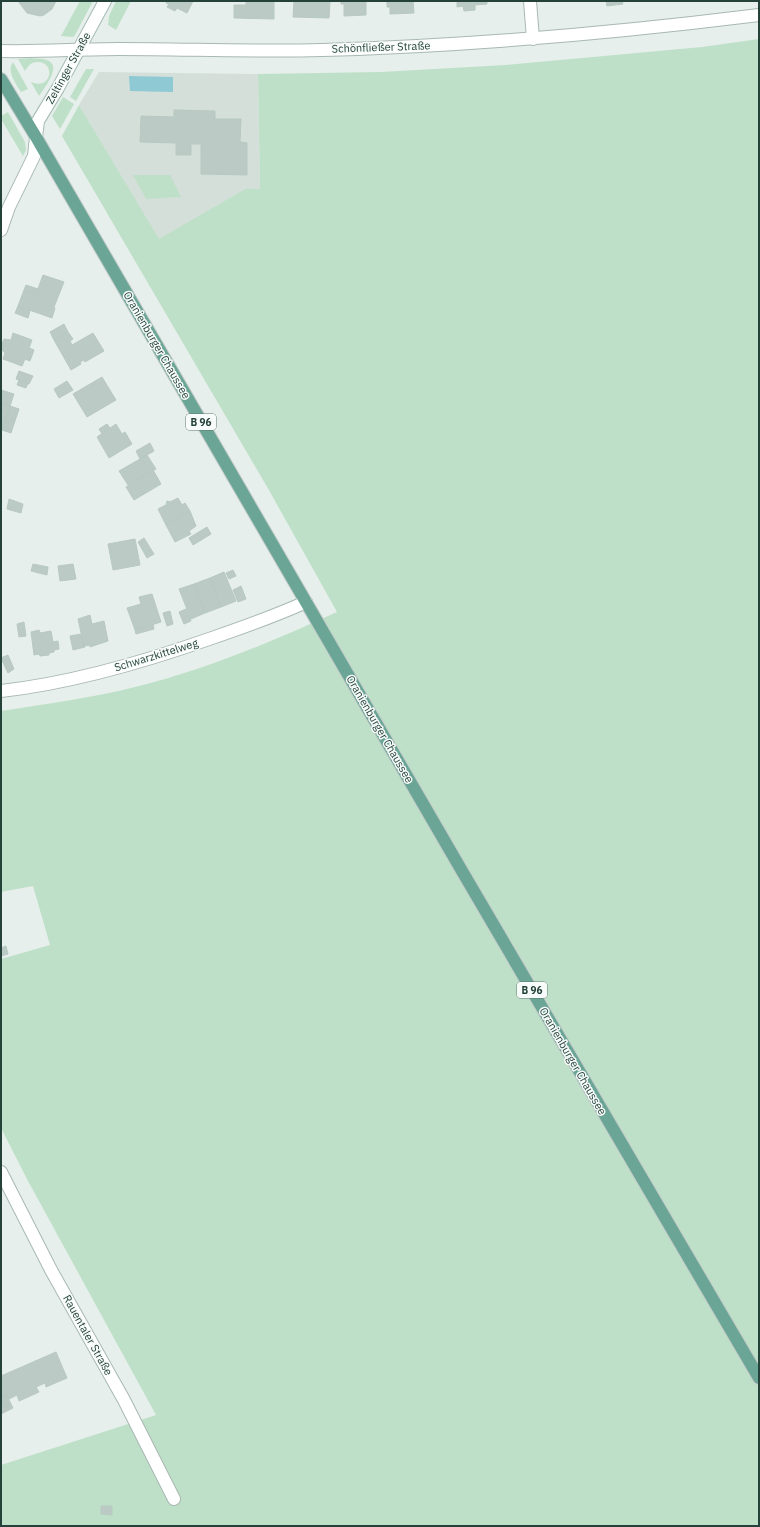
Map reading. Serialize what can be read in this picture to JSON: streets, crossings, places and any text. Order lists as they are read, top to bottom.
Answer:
{
  "streets": {
    "main road": ["Oranienburger Chaussee", "B 96"],
    "street": [
      "Schönfließer Straße",
      "Zeltinger Straße",
      "Schwarzkittelweg",
      "Rauentaler Straße"
    ]
  },
  "crossings": [
    ["Schönfließer Straße", "Zeltinger Straße"],
    ["Zeltinger Straße", "Oranienburger Chaussee"],
    ["Oranienburger Chaussee", "Schwarzkittelweg"]
  ]
}
